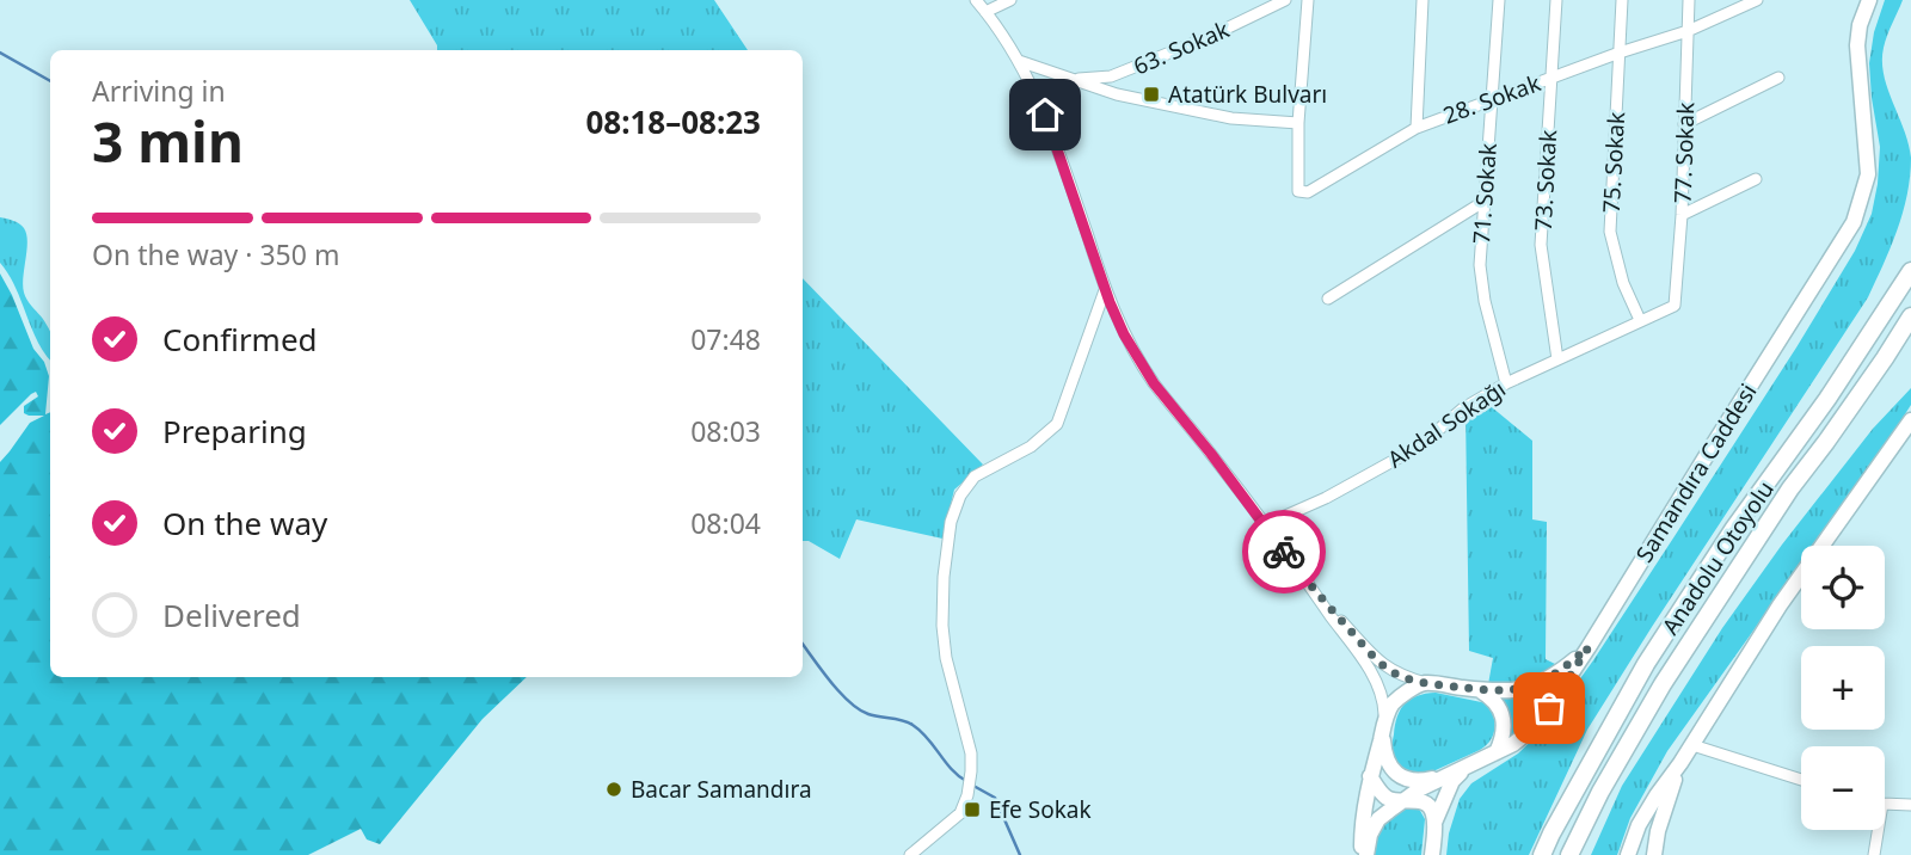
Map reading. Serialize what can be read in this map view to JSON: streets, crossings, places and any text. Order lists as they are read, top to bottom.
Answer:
{
  "streets": {
    "highway": ["Anadolu Otoyolu"],
    "main road": ["Samandıra Caddesi"],
    "street": [
      "63. Sokak",
      "28. Sokak",
      "77. Sokak",
      "75. Sokak",
      "73. Sokak",
      "71. Sokak",
      "Akdal Sokağı"
    ]
  },
  "crossings": [
    ["28. Sokak", "77. Sokak"],
    ["28. Sokak", "75. Sokak"],
    ["28. Sokak", "73. Sokak"],
    ["28. Sokak", "71. Sokak"],
    ["77. Sokak", "Akdal Sokağı"],
    ["75. Sokak", "Akdal Sokağı"],
    ["73. Sokak", "Akdal Sokağı"],
    ["71. Sokak", "Akdal Sokağı"]
  ],
  "places": {
    "transit": ["Atatürk Bulvarı", "Efe Sokak"],
    "other": ["Bacar Samandıra"]
  },
  "page": {
    "heading": ["3 min", "Arriving in", "08:18–08:23"],
    "bar": "On the way · 350 m",
    "list": [
      ["Confirmed", "07:48"],
      ["Preparing", "08:03"],
      ["On the way", "08:04"],
      "Delivered"
    ],
    "map_buttons": ["+", "−"]
  }
}
